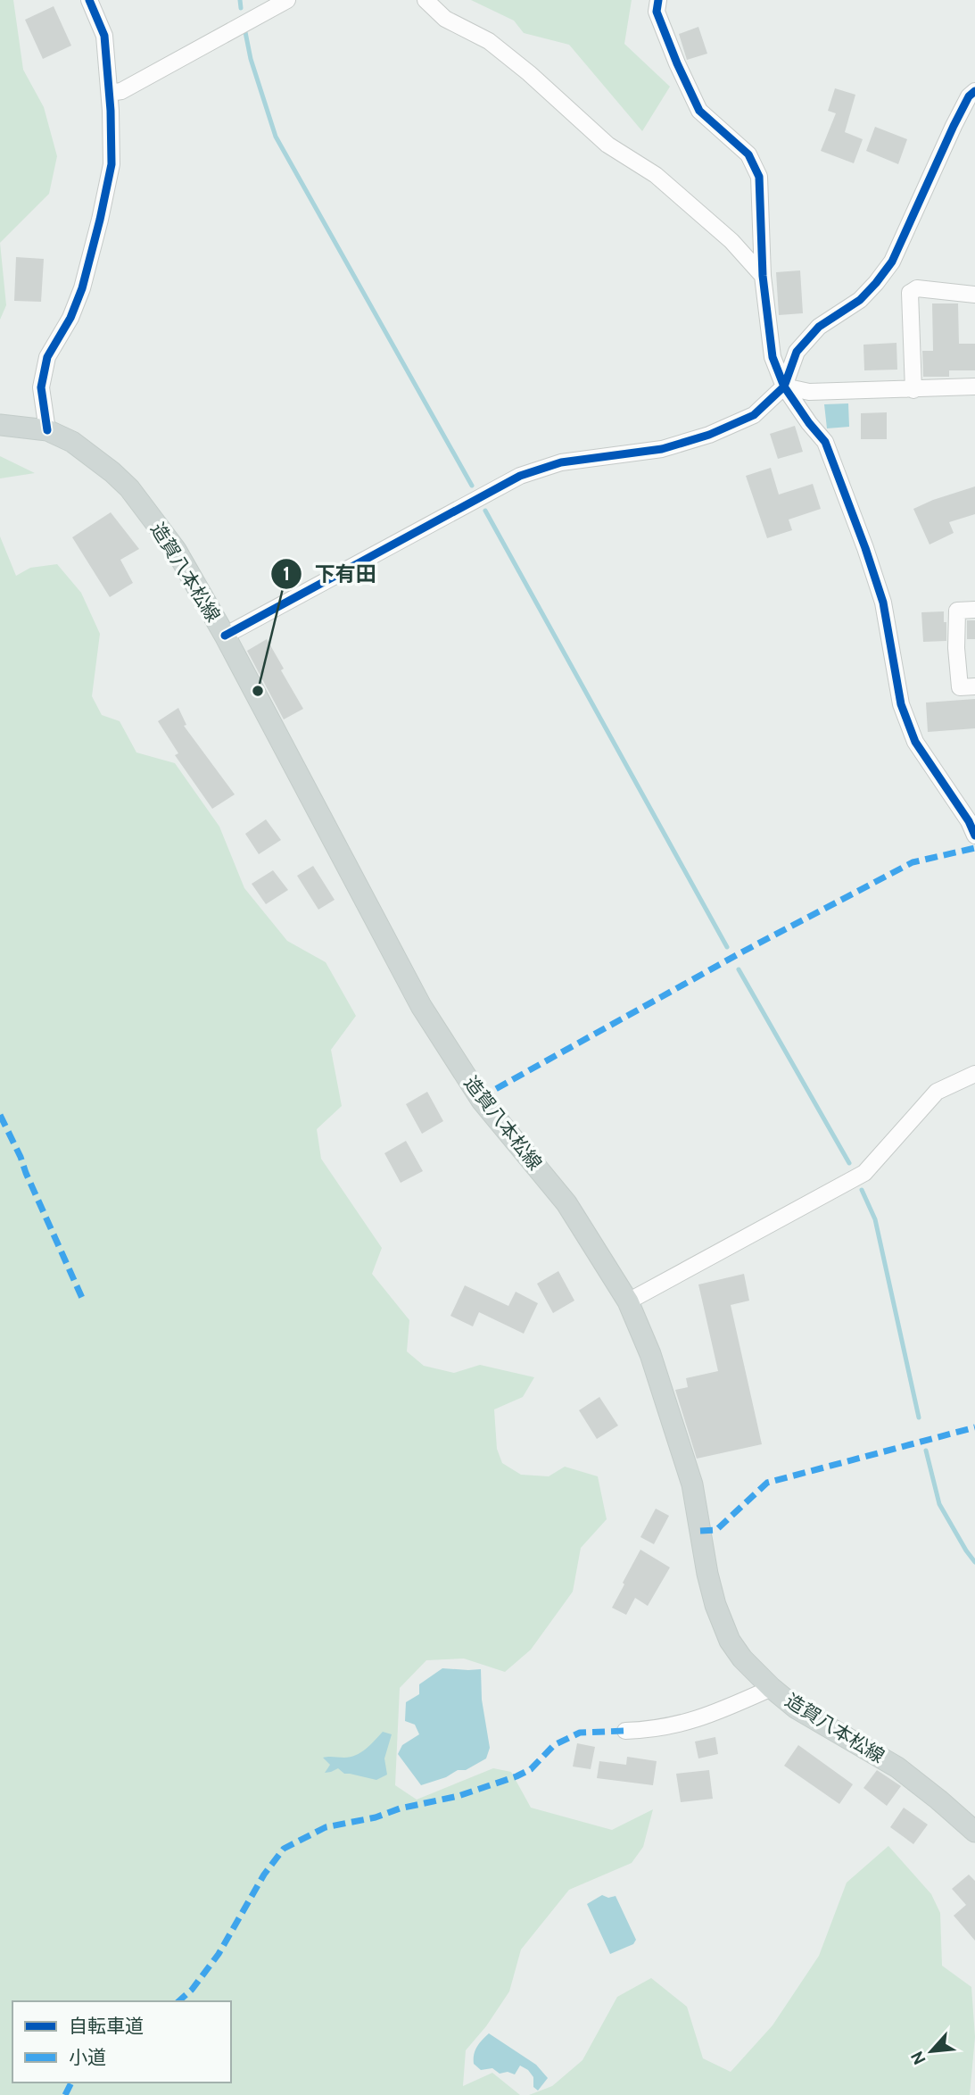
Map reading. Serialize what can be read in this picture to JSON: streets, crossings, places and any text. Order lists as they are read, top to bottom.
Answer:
{
  "streets": {
    "main road": ["造賀八本松線"]
  },
  "places": ["下有田"],
  "legend": ["自転車道", "小道"],
  "north": "bottom left"
}
